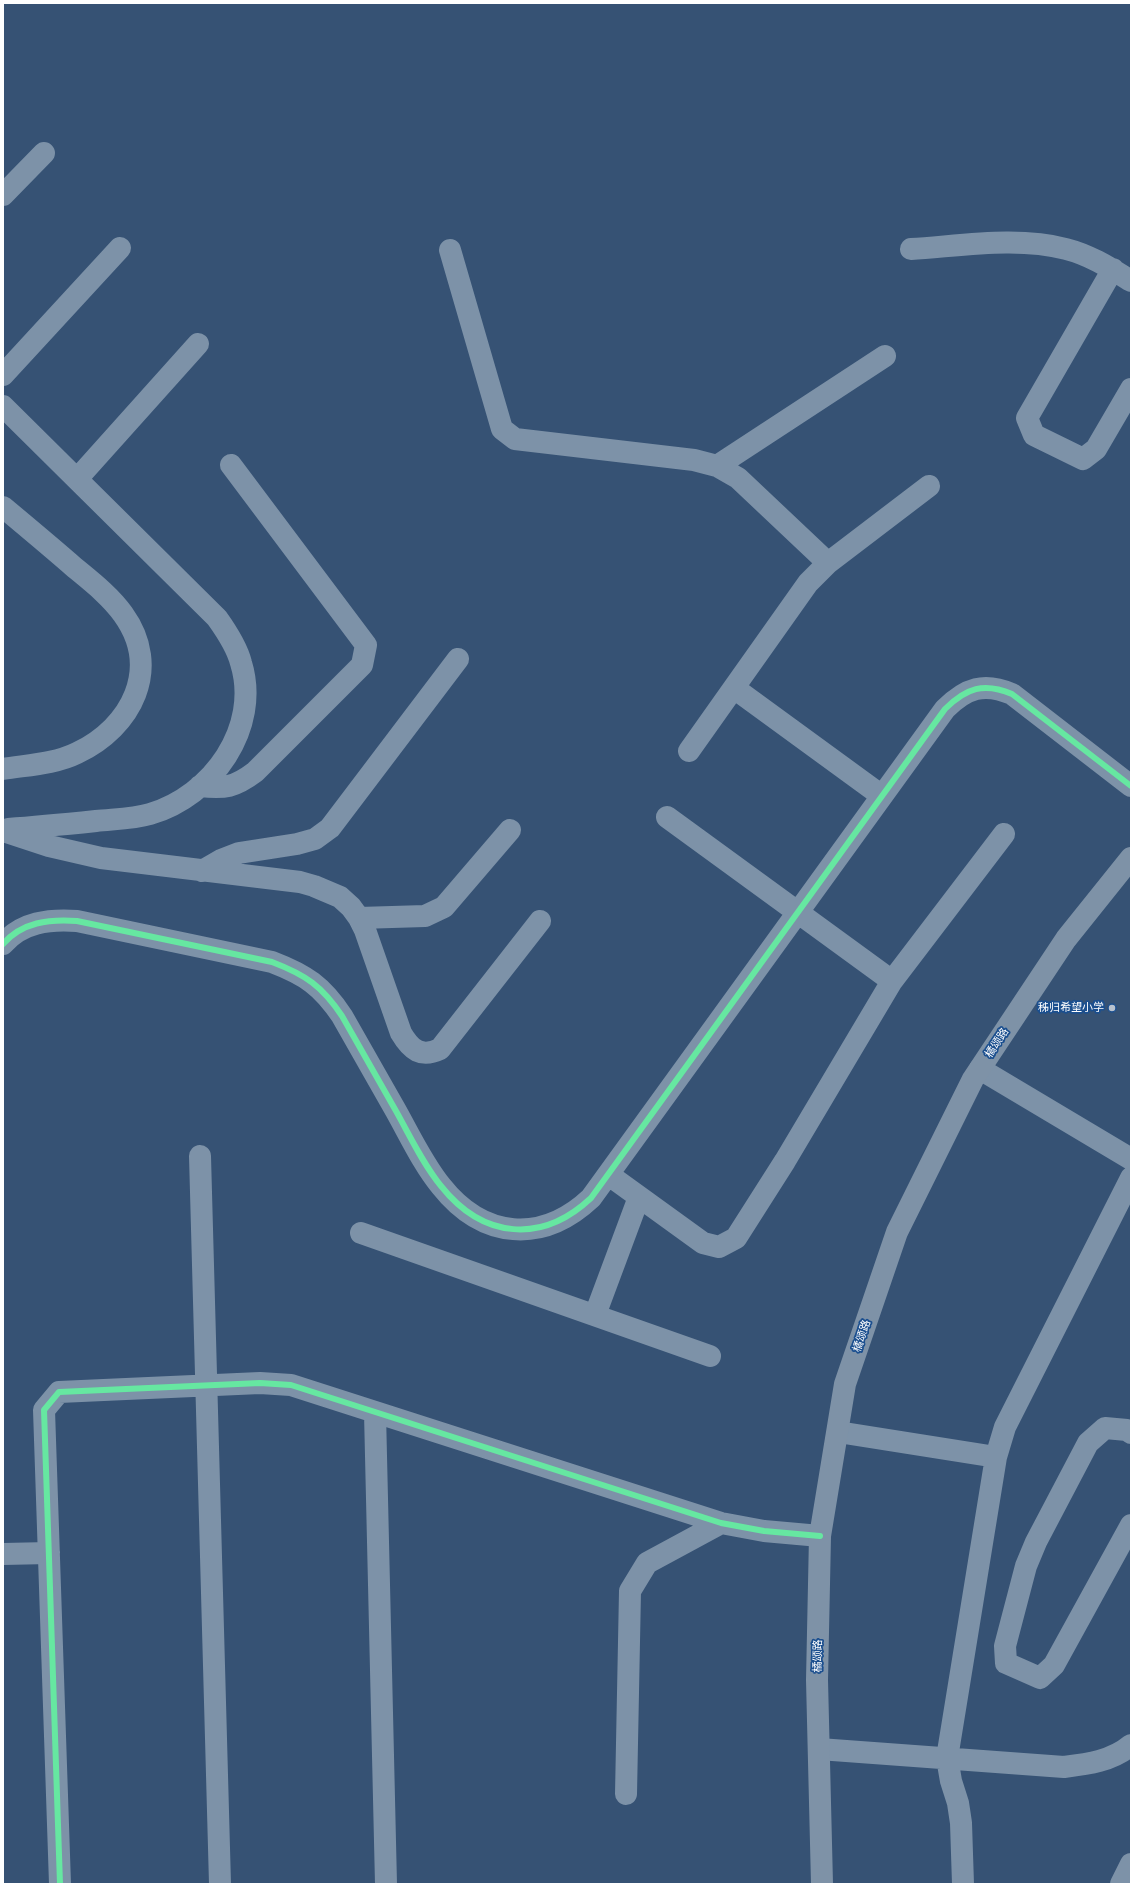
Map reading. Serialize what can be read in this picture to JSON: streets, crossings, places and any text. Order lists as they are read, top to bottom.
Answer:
{
  "streets": {
    "highway": ["橘颂路"]
  },
  "places": ["秭归希望小学"]
}
